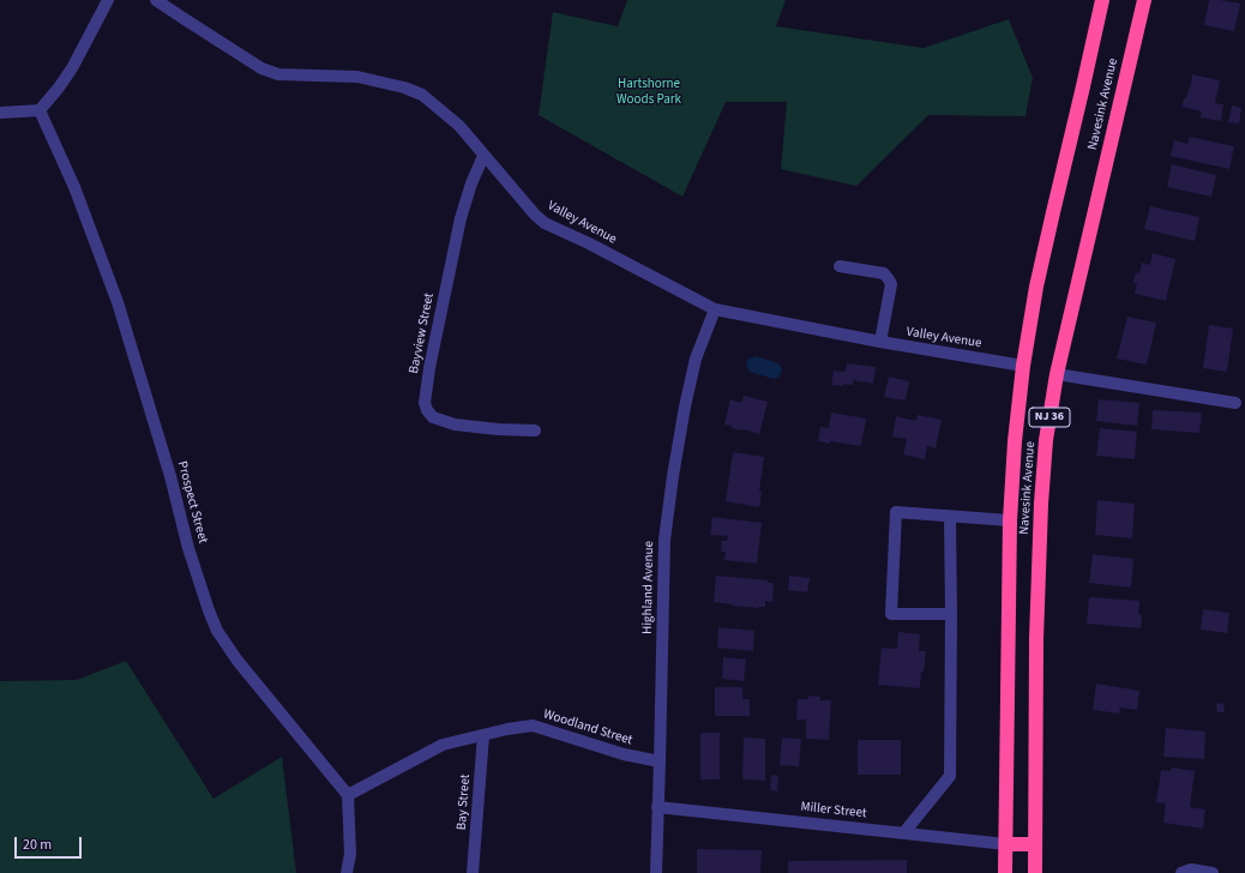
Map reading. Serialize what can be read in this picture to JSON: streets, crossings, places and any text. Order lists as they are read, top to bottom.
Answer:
{
  "streets": {
    "highway": ["Navesink Avenue", "NJ 36"],
    "street": [
      "Valley Avenue",
      "Bayview Street",
      "Prospect Street",
      "Highland Avenue",
      "Woodland Street",
      "Bay Street",
      "Miller Street"
    ]
  },
  "crossings": [
    ["Navesink Avenue", "Valley Avenue"],
    ["Navesink Avenue", "Miller Street"],
    ["Valley Avenue", "Bayview Street"],
    ["Valley Avenue", "Highland Avenue"],
    ["Prospect Street", "Woodland Street"],
    ["Highland Avenue", "Woodland Street"],
    ["Highland Avenue", "Miller Street"],
    ["Woodland Street", "Bay Street"]
  ],
  "parks": ["Hartshorne Woods Park"],
  "scale_bar": "20 m"
}
